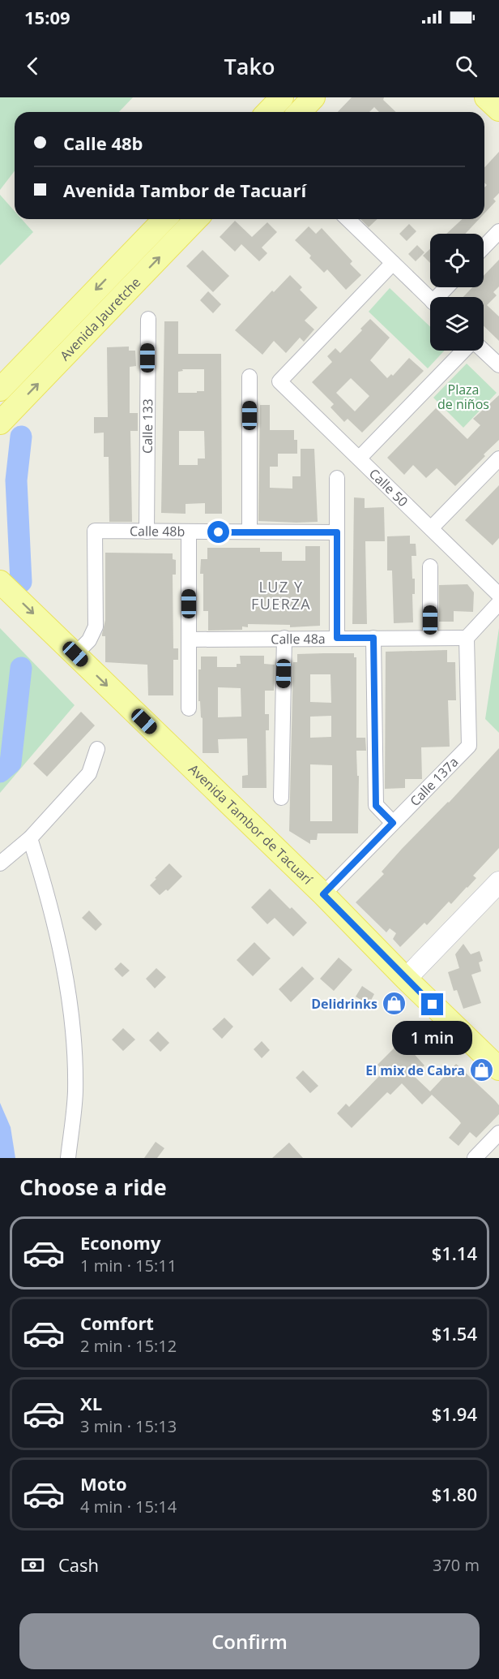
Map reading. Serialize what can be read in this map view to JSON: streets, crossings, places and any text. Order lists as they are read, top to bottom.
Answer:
{
  "streets": {
    "main road": ["Avenida Jauretche", "Avenida Tambor de Tacuarí"],
    "street": [
      "Calle 133",
      "Calle 50",
      "Calle 48b",
      "Calle 48a",
      "Calle 137a"
    ]
  },
  "crossings": [
    ["Calle 133", "Calle 48b"],
    ["Calle 48b", "Avenida Tambor de Tacuarí"],
    ["Calle 48a", "Calle 137a"],
    ["Calle 137a", "Avenida Tambor de Tacuarí"]
  ],
  "one_way": ["Avenida Tambor de Tacuarí"],
  "districts": ["LUZ Y FUERZA"],
  "parks": ["Plaza de niños"],
  "places": {
    "shop": ["Delidrinks", "El mix de Cabra"]
  },
  "page": {
    "status": "15:09",
    "header": "Tako",
    "banner": ["Calle 48b", "Avenida Tambor de Tacuarí"],
    "bubble": "1 min",
    "heading": "Choose a ride",
    "list": [
      {
        "name": "Economy",
        "note": "1 min · 15:11",
        "value": "$1.14"
      },
      {
        "name": "Comfort",
        "note": "2 min · 15:12",
        "value": "$1.54"
      },
      {
        "name": "XL",
        "note": "3 min · 15:13",
        "value": "$1.94"
      },
      {
        "name": "Moto",
        "note": "4 min · 15:14",
        "value": "$1.80"
      }
    ],
    "pay": ["Cash", "370 m"],
    "buttons": "Confirm"
  }
}
